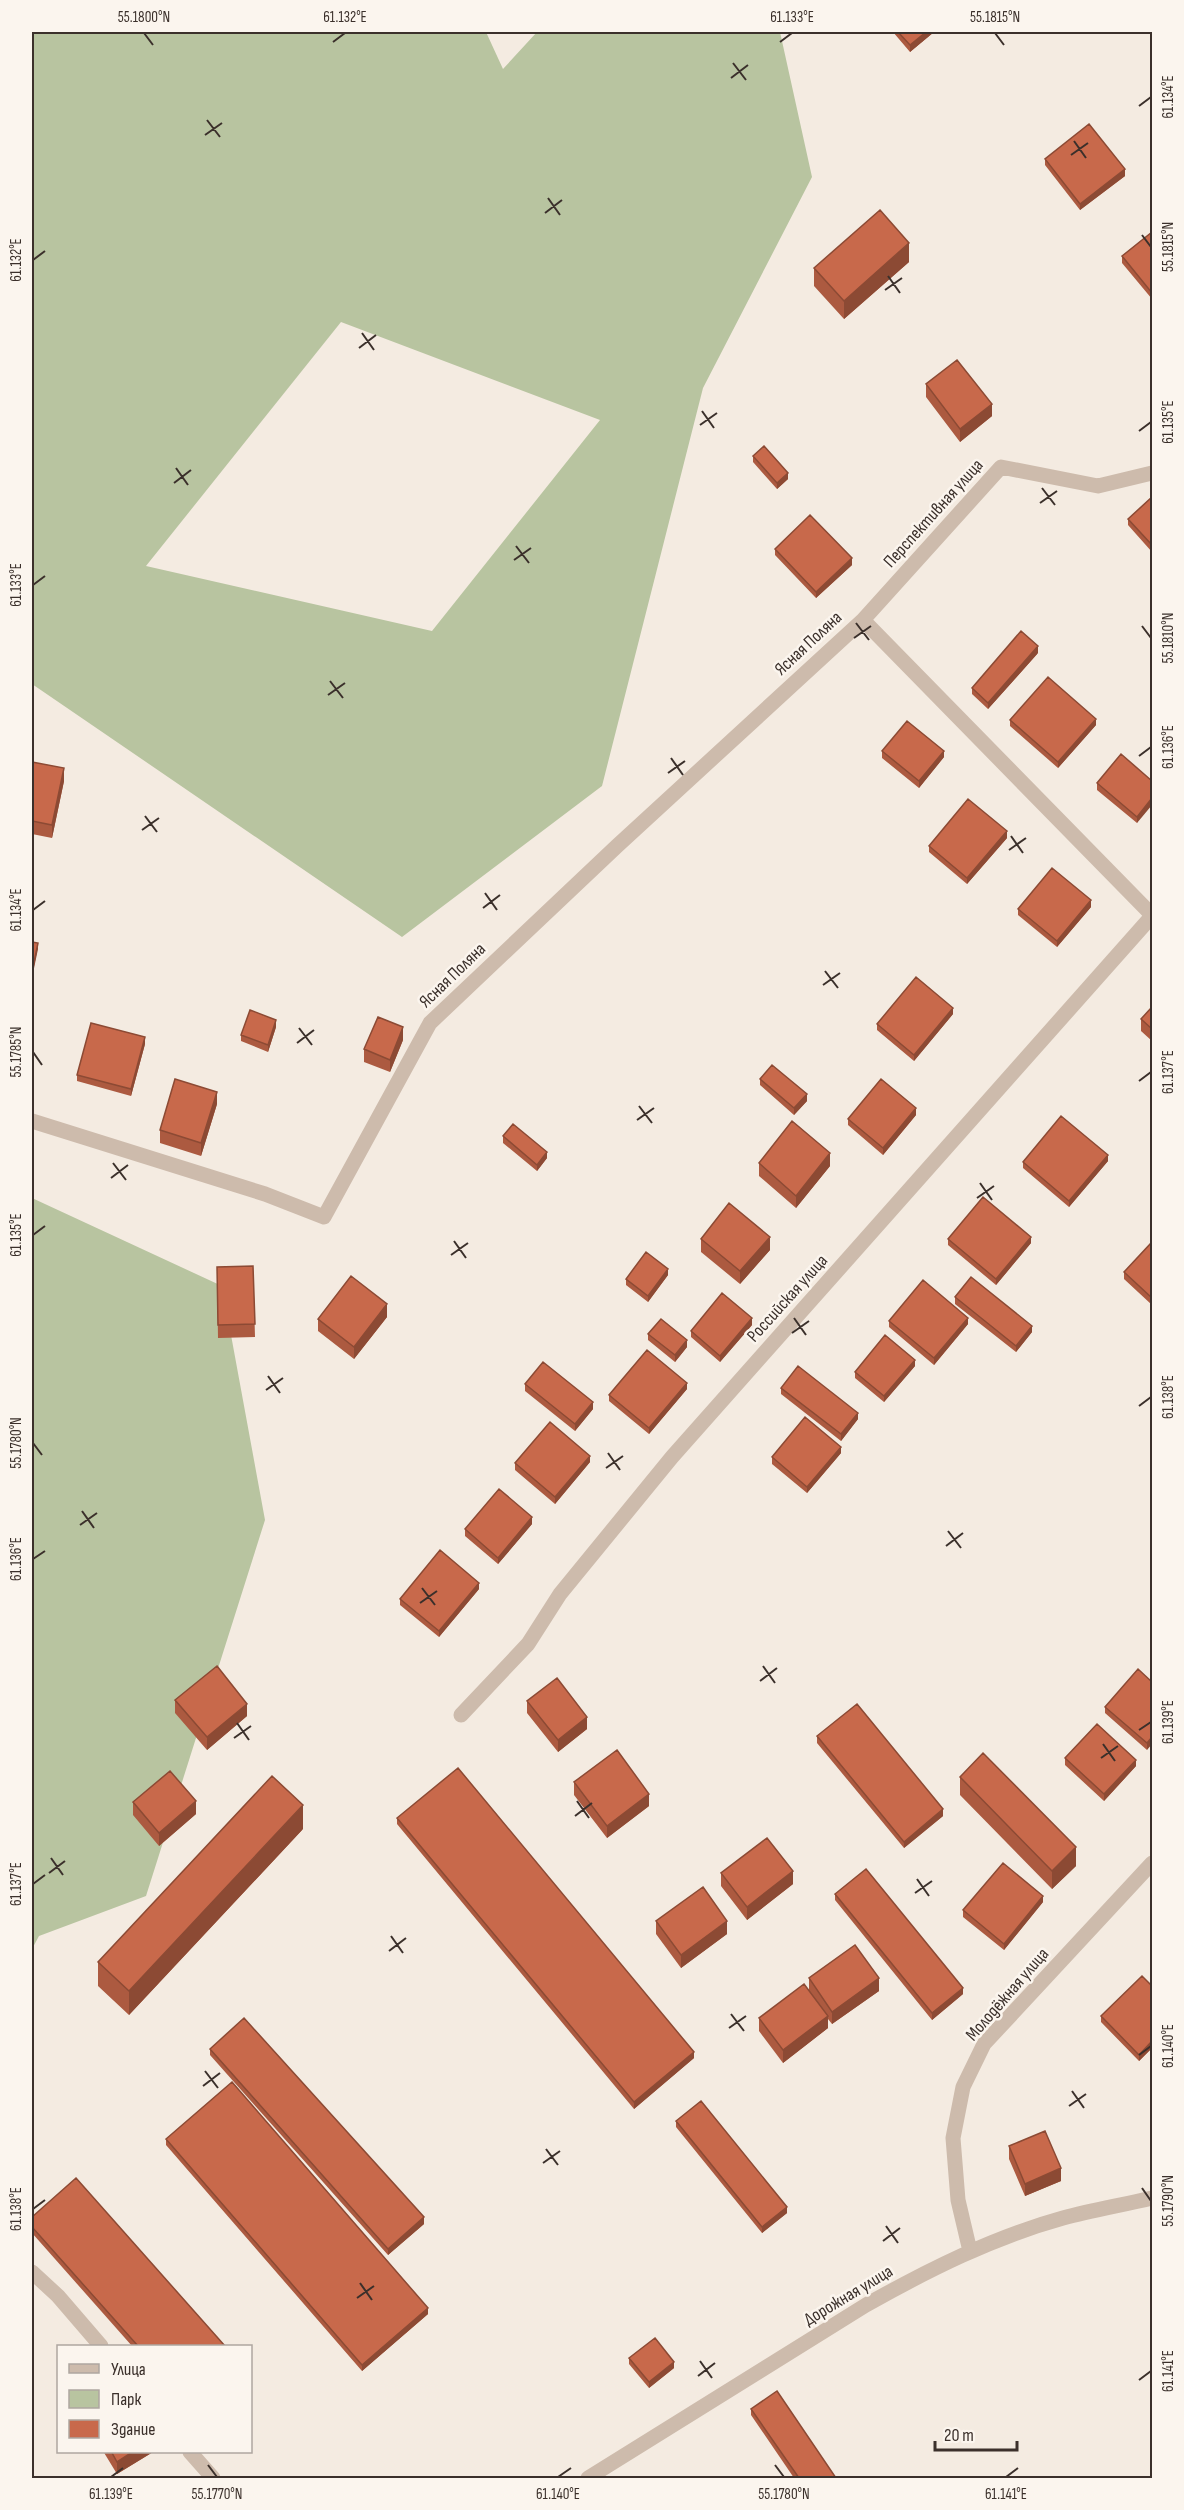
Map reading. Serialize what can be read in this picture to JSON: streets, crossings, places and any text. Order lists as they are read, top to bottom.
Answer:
{
  "streets": {
    "street": [
      "Перспективная улица",
      "Ясная Поляна",
      "Российская улица",
      "Молодёжная улица",
      "Дорожная улица"
    ]
  },
  "crossings": [
    ["Перспективная улица", "Ясная Поляна"],
    ["Молодёжная улица", "Дорожная улица"]
  ],
  "legend": ["Улица", "Парк", "Здание"],
  "scale_bar": "20 m",
  "coordinates": [
    "55.1800°N",
    "61.132°E",
    "61.133°E",
    "55.1815°N",
    "61.134°E",
    "61.135°E",
    "55.1810°N",
    "61.136°E",
    "55.1785°N",
    "61.137°E",
    "61.138°E",
    "55.1780°N",
    "61.139°E",
    "61.140°E",
    "55.1790°N",
    "61.141°E",
    "55.1770°N"
  ]
}
